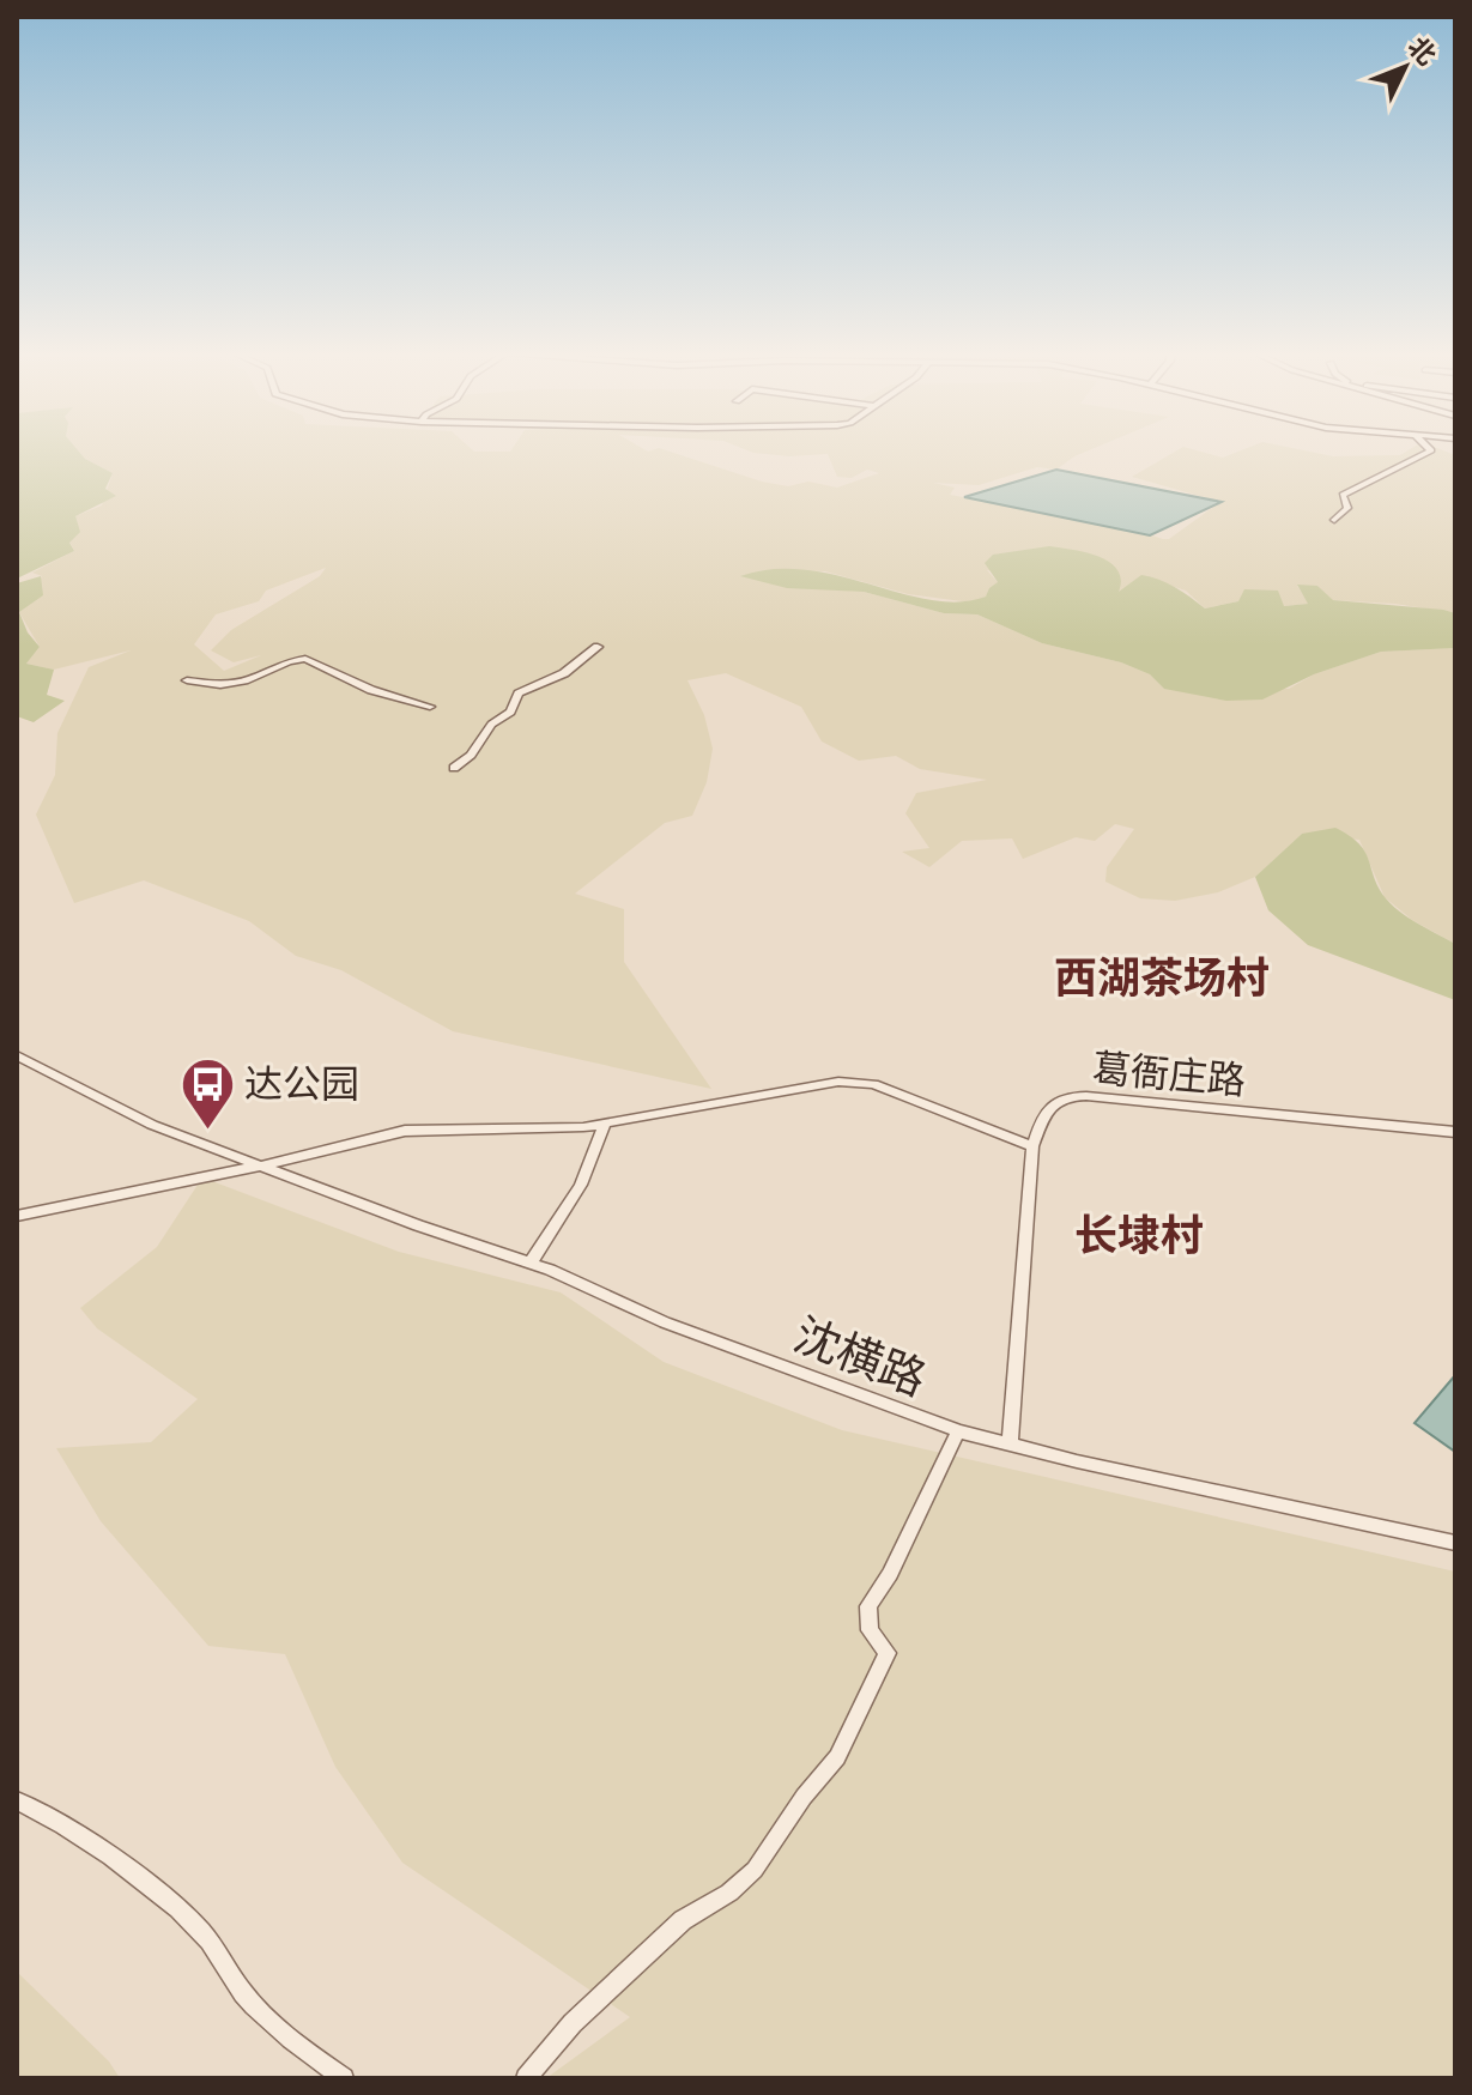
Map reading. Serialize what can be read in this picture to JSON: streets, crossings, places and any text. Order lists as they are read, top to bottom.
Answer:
{
  "streets": {
    "street": ["葛衙庄路", "沈横路"]
  },
  "crossings": [
    ["葛衙庄路", "沈横路"]
  ],
  "districts": ["西湖茶场村", "长埭村"],
  "places": {
    "bus stop": ["达公园"]
  },
  "north": "top right"
}
